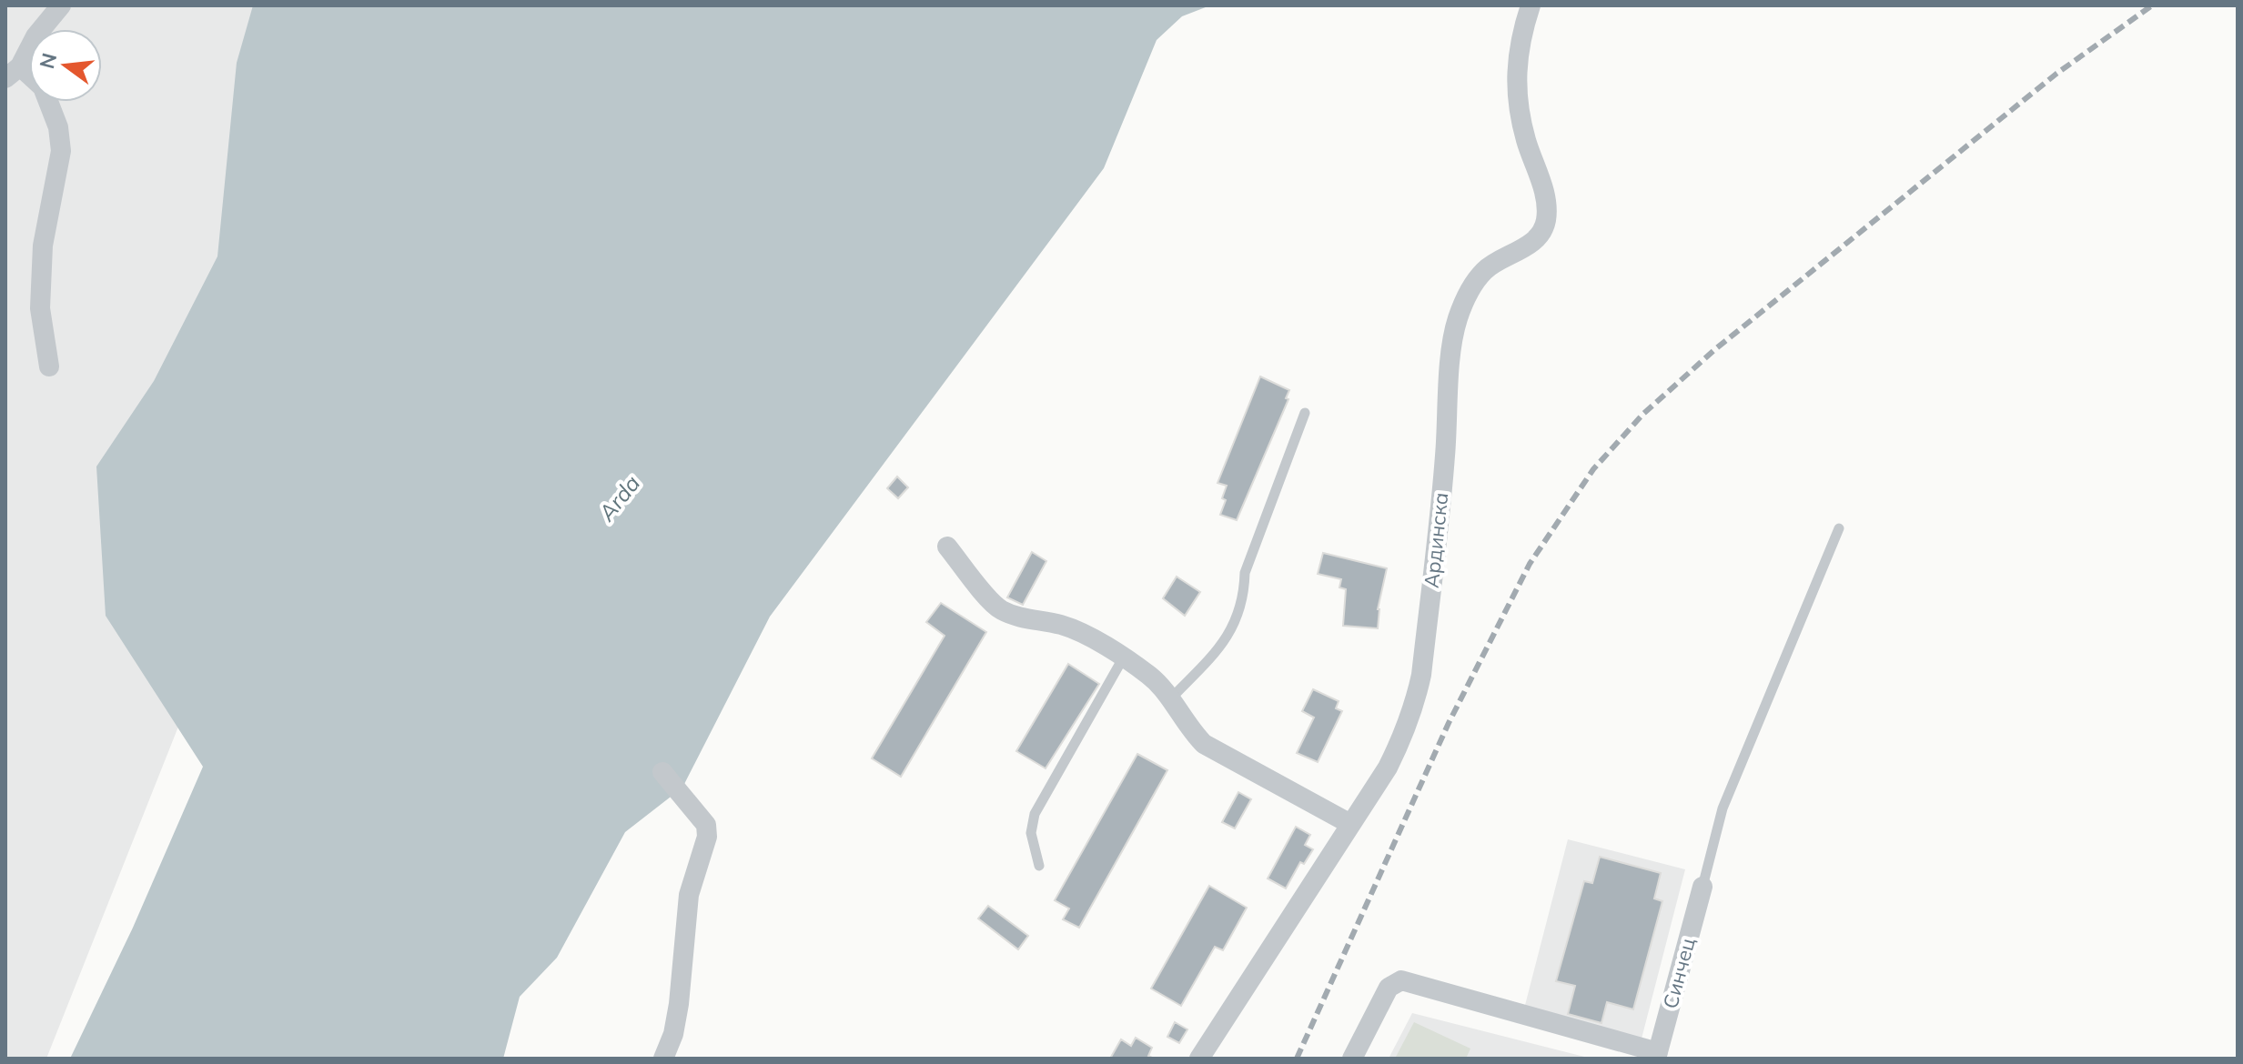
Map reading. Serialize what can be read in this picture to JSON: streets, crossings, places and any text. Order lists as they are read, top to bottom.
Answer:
{
  "streets": {
    "street": ["Ардинска", "Синчец"]
  },
  "water": ["Arda"],
  "north": "left"
}
